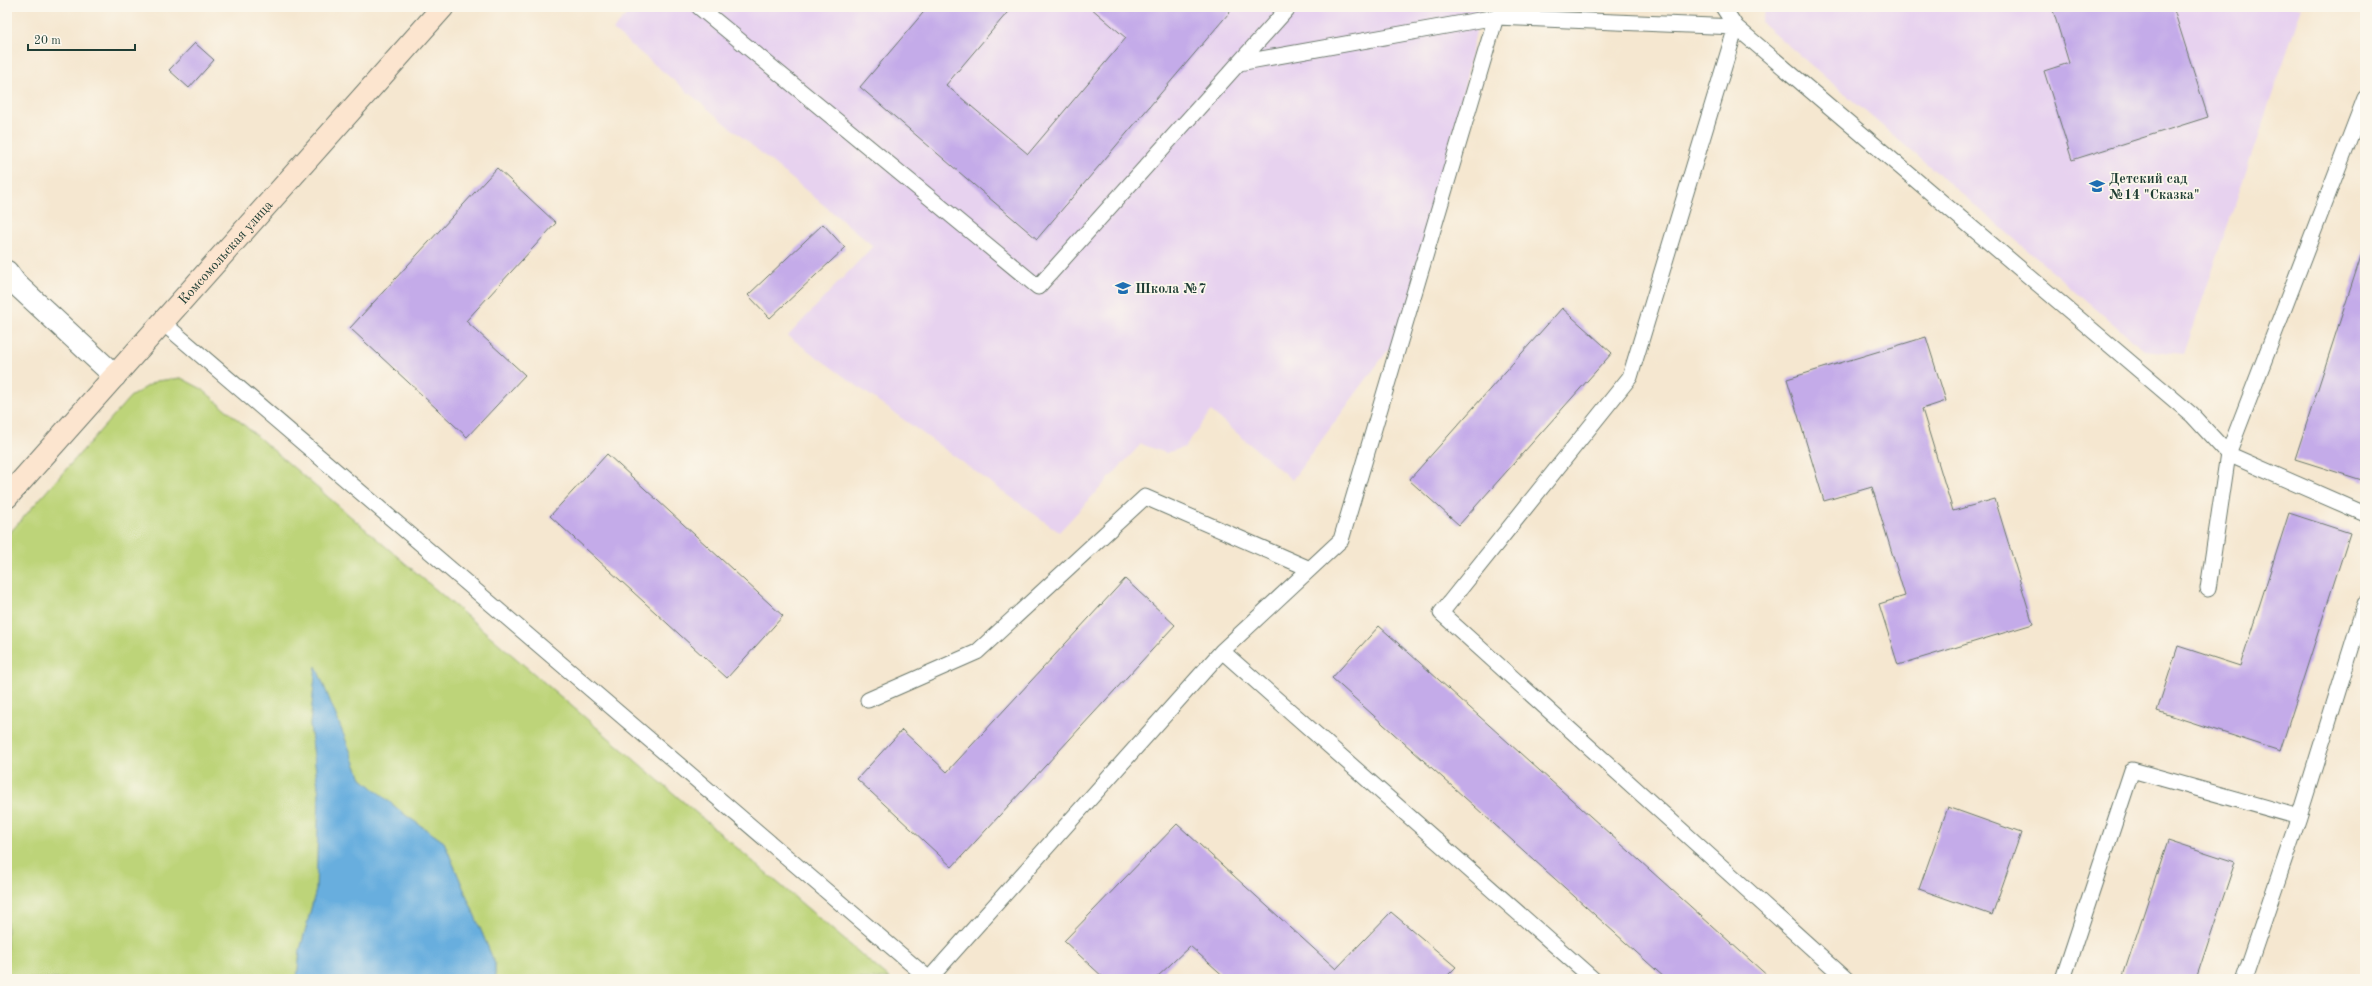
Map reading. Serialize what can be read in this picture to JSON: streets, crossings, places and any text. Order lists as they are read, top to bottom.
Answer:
{
  "streets": {
    "main road": ["Комсомольская улица"]
  },
  "places": {
    "school or university": ["Детский сад №14 \"Сказка\"", "Школа №7"]
  },
  "scale_bar": "20 m"
}
